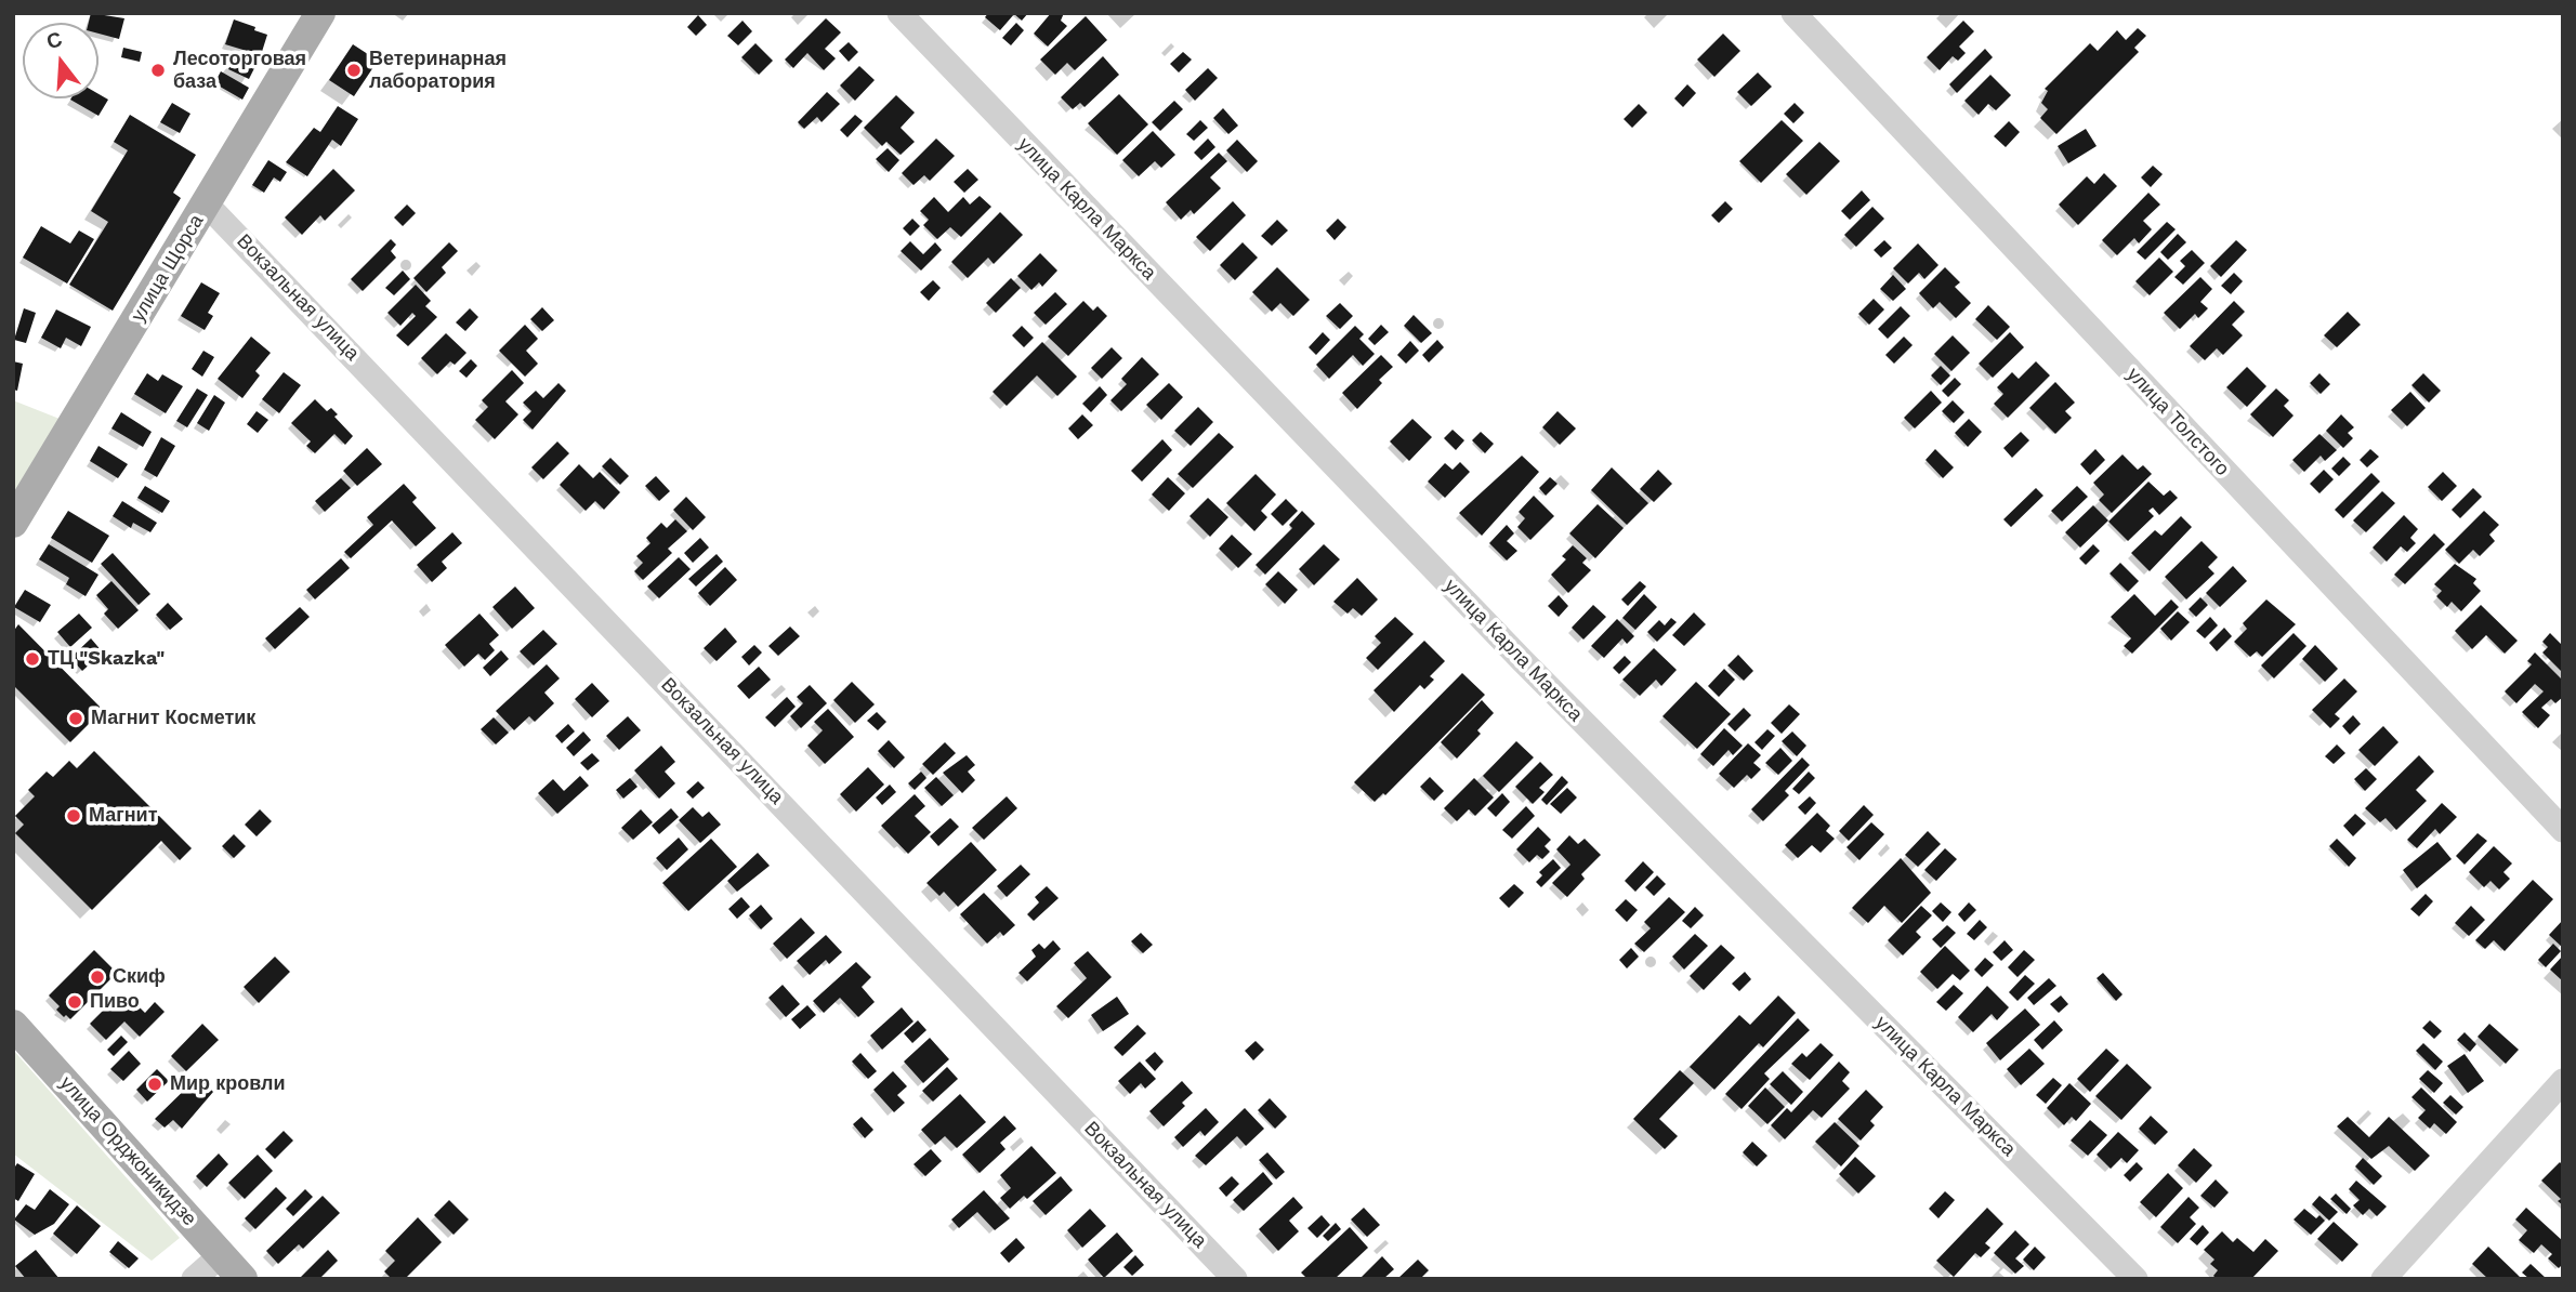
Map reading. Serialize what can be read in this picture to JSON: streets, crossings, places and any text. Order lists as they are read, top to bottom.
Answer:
{
  "streets": {
    "main road": ["улица Щорса", "улица Орджоникидзе"],
    "street": ["улица Карла Маркса", "Вокзальная улица", "улица Толстого"]
  },
  "crossings": [
    ["улица Щорса", "Вокзальная улица"]
  ],
  "places": [
    "Лесоторговая база",
    "Ветеринарная лаборатория",
    "ТЦ \"Skazka\"",
    "Магнит Косметик",
    "Магнит",
    "Скиф",
    "Пиво",
    "Мир кровли"
  ],
  "north": "top"
}
